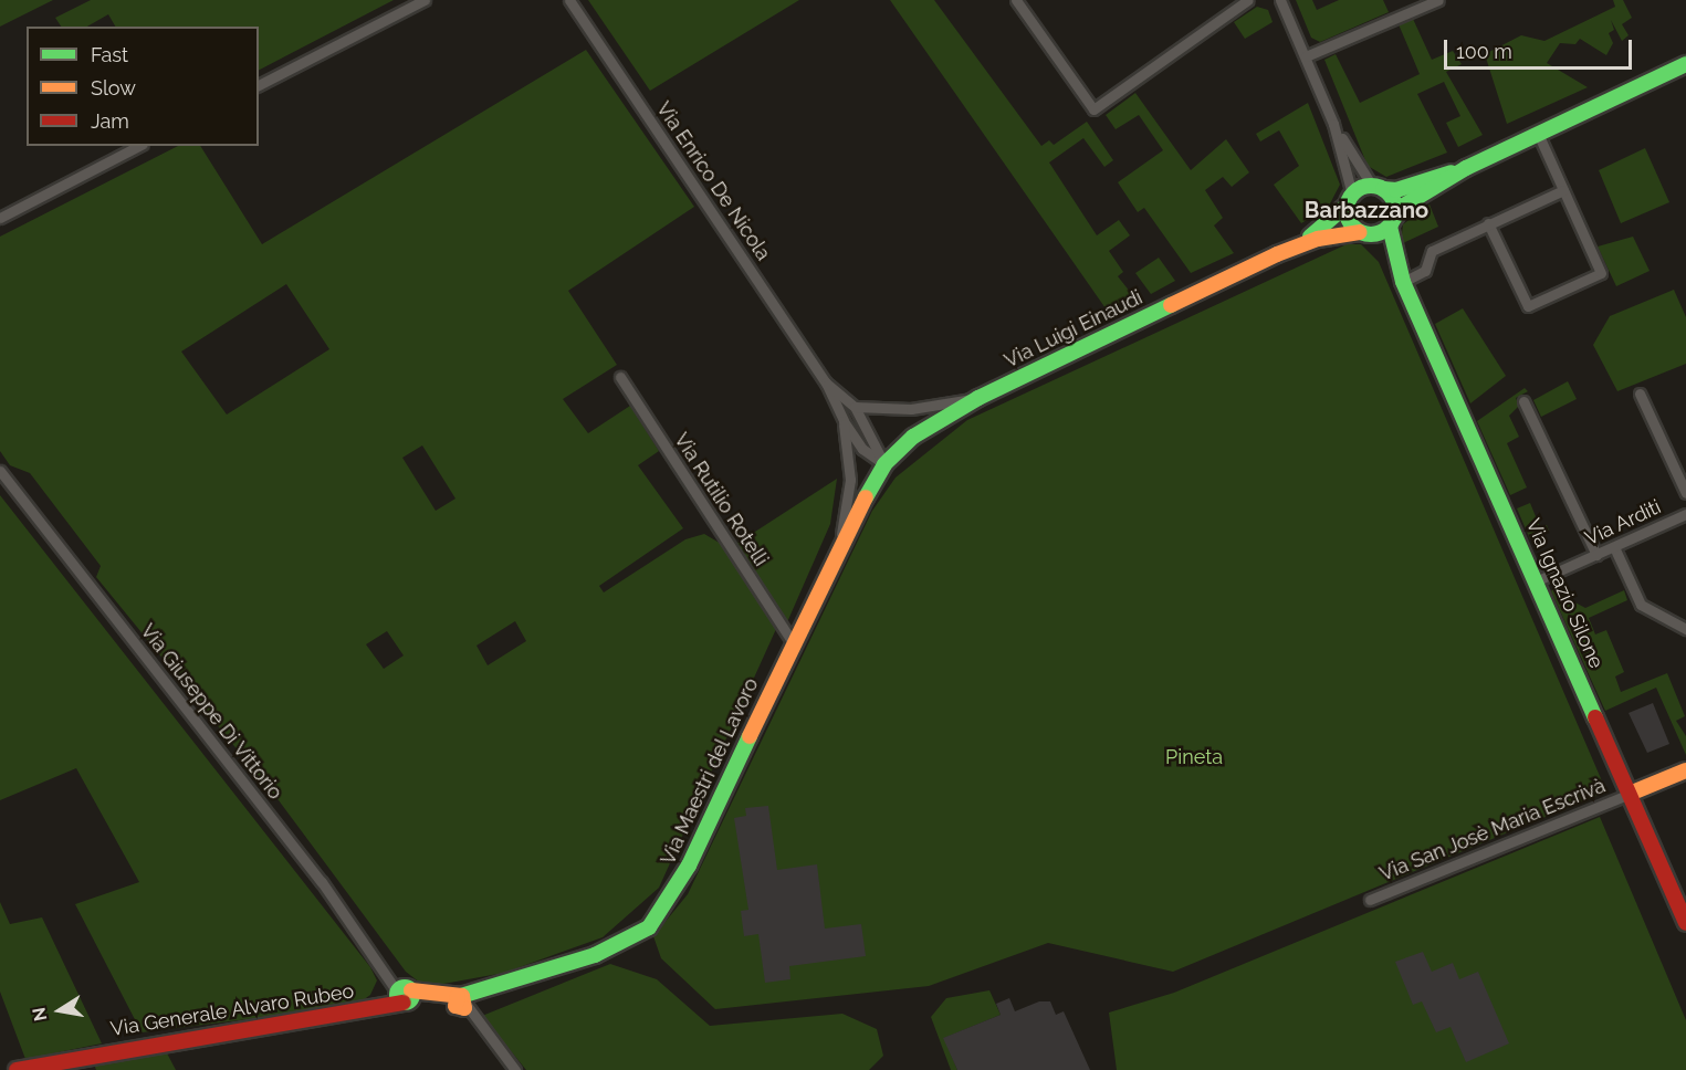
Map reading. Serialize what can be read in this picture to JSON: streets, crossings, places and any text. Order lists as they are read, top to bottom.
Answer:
{
  "streets": {
    "street": [
      "Via Enrico De Nicola",
      "Via Luigi Einaudi",
      "Via Rutilio Rotelli",
      "Via Arditi",
      "Via Ignazio Silone",
      "Via Giuseppe Di Vittorio",
      "Via Maestri del Lavoro",
      "Via San Josè Maria Escrivà",
      "Via Generale Alvaro Rubeo"
    ]
  },
  "crossings": [
    ["Via Luigi Einaudi", "Via Ignazio Silone"],
    ["Via Luigi Einaudi", "Via Maestri del Lavoro"],
    ["Via Rutilio Rotelli", "Via Maestri del Lavoro"],
    ["Via Arditi", "Via Ignazio Silone"],
    ["Via Ignazio Silone", "Via San Josè Maria Escrivà"],
    ["Via Giuseppe Di Vittorio", "Via Maestri del Lavoro"],
    ["Via Giuseppe Di Vittorio", "Via Generale Alvaro Rubeo"],
    ["Via Maestri del Lavoro", "Via Generale Alvaro Rubeo"]
  ],
  "districts": ["Barbazzano"],
  "parks": ["Pineta"],
  "legend": ["Fast", "Slow", "Jam"],
  "scale_bar": "100 m",
  "north": "left"
}
